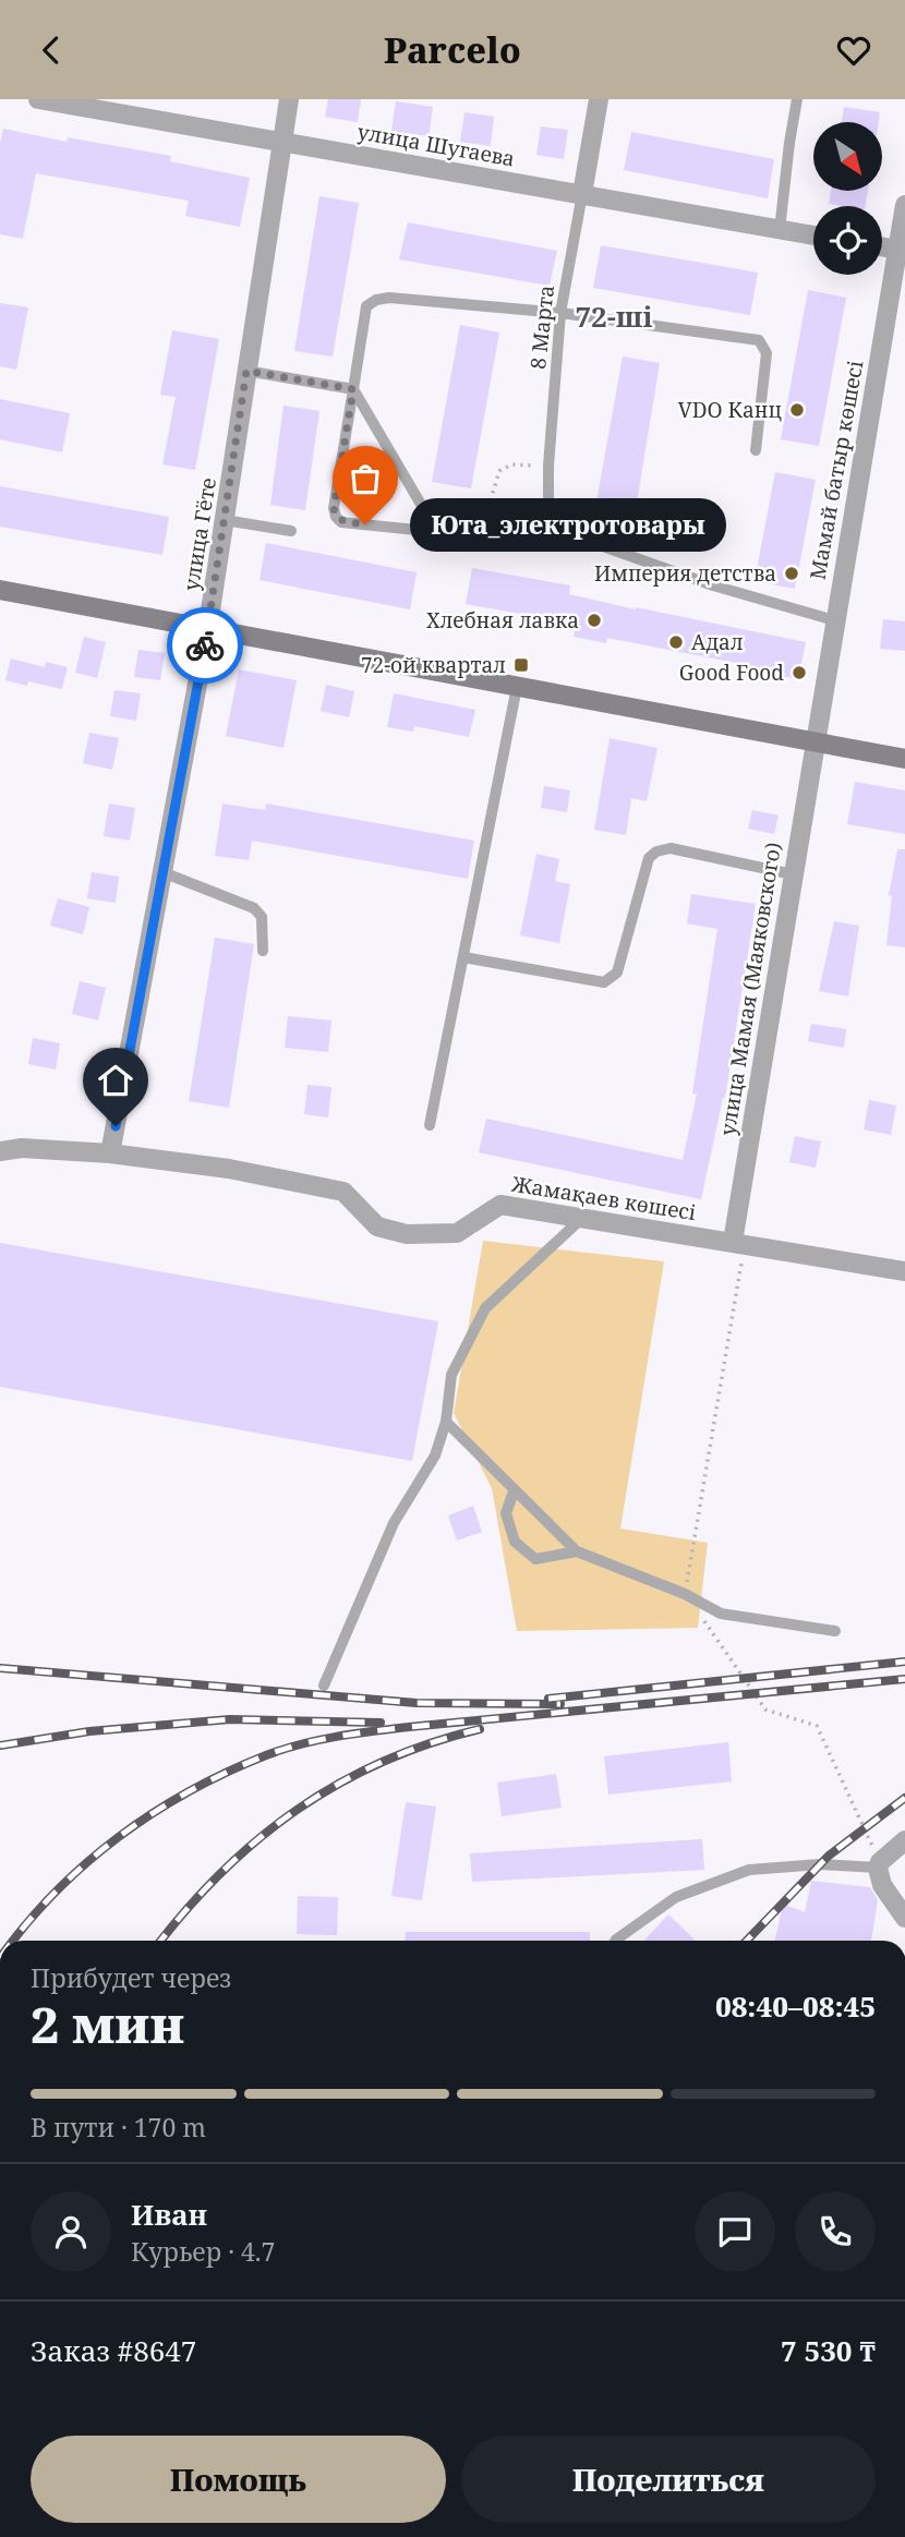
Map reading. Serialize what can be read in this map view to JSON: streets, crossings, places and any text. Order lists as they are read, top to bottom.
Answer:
{
  "streets": {
    "street": [
      "улица Шугаева",
      "Мамай батыр көшесі",
      "улица Гёте",
      "улица Мамая (Маяковского)",
      "Жамақаев көшесі"
    ],
    "lane": ["8 Марта"]
  },
  "crossings": [
    ["улица Шугаева", "8 Марта"],
    ["улица Шугаева", "улица Гёте"],
    ["8 Марта", "Мамай батыр көшесі"],
    ["Мамай батыр көшесі", "улица Мамая (Маяковского)"],
    ["улица Гёте", "Жамақаев көшесі"],
    ["улица Мамая (Маяковского)", "Жамақаев көшесі"]
  ],
  "districts": ["72-ші"],
  "places": {
    "other": [
      "VDO Канц",
      "Юта_электротовары",
      "Империя детства",
      "Хлебная лавка",
      "Адал",
      "Good Food"
    ],
    "transit": ["72-ой квартал"]
  },
  "north": "bottom right",
  "page": {
    "header": "Parcelo",
    "bubble": "Юта_электротовары",
    "heading": ["2 мин", "Прибудет через", "08:40–08:45"],
    "panel": [
      "Иван",
      "Курьер · 4.7",
      "Заказ #8647",
      "7 530 ₸"
    ],
    "bar": "В пути · 170 m",
    "buttons": ["Помощь", "Поделиться"]
  }
}
